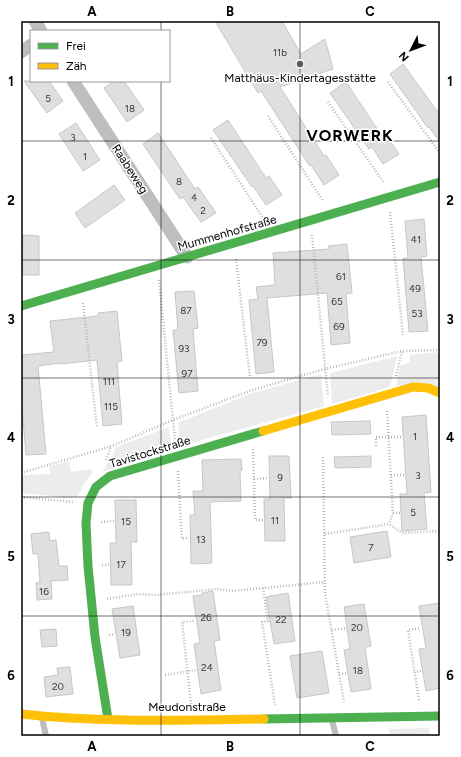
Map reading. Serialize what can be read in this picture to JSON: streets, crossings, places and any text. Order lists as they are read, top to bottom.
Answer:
{
  "streets": {
    "street": [
      "Raabeweg",
      "Mummenhofstraße",
      "Tavistockstraße",
      "Meudonstraße"
    ]
  },
  "crossings": [
    ["Raabeweg", "Mummenhofstraße"],
    ["Tavistockstraße", "Meudonstraße"]
  ],
  "districts": ["VORWERK"],
  "places": ["Matthäus-Kindertagesstätte"],
  "house_numbers": [
    "11b",
    "5",
    "18",
    "3",
    "1",
    "8",
    "4",
    "2",
    "41",
    "61",
    "49",
    "65",
    "87",
    "53",
    "69",
    "79",
    "93",
    "97",
    "111",
    "115",
    "1",
    "3",
    "9",
    "5",
    "11",
    "15",
    "13",
    "7",
    "17",
    "16",
    "26",
    "22",
    "20",
    "19",
    "24",
    "18",
    "20"
  ],
  "legend": ["Frei", "Zäh"],
  "north": "bottom left",
  "grid": {
    "columns": ["A", "B", "C"],
    "rows": [
      "1",
      "2",
      "3",
      "4",
      "5",
      "6"
    ]
  }
}
